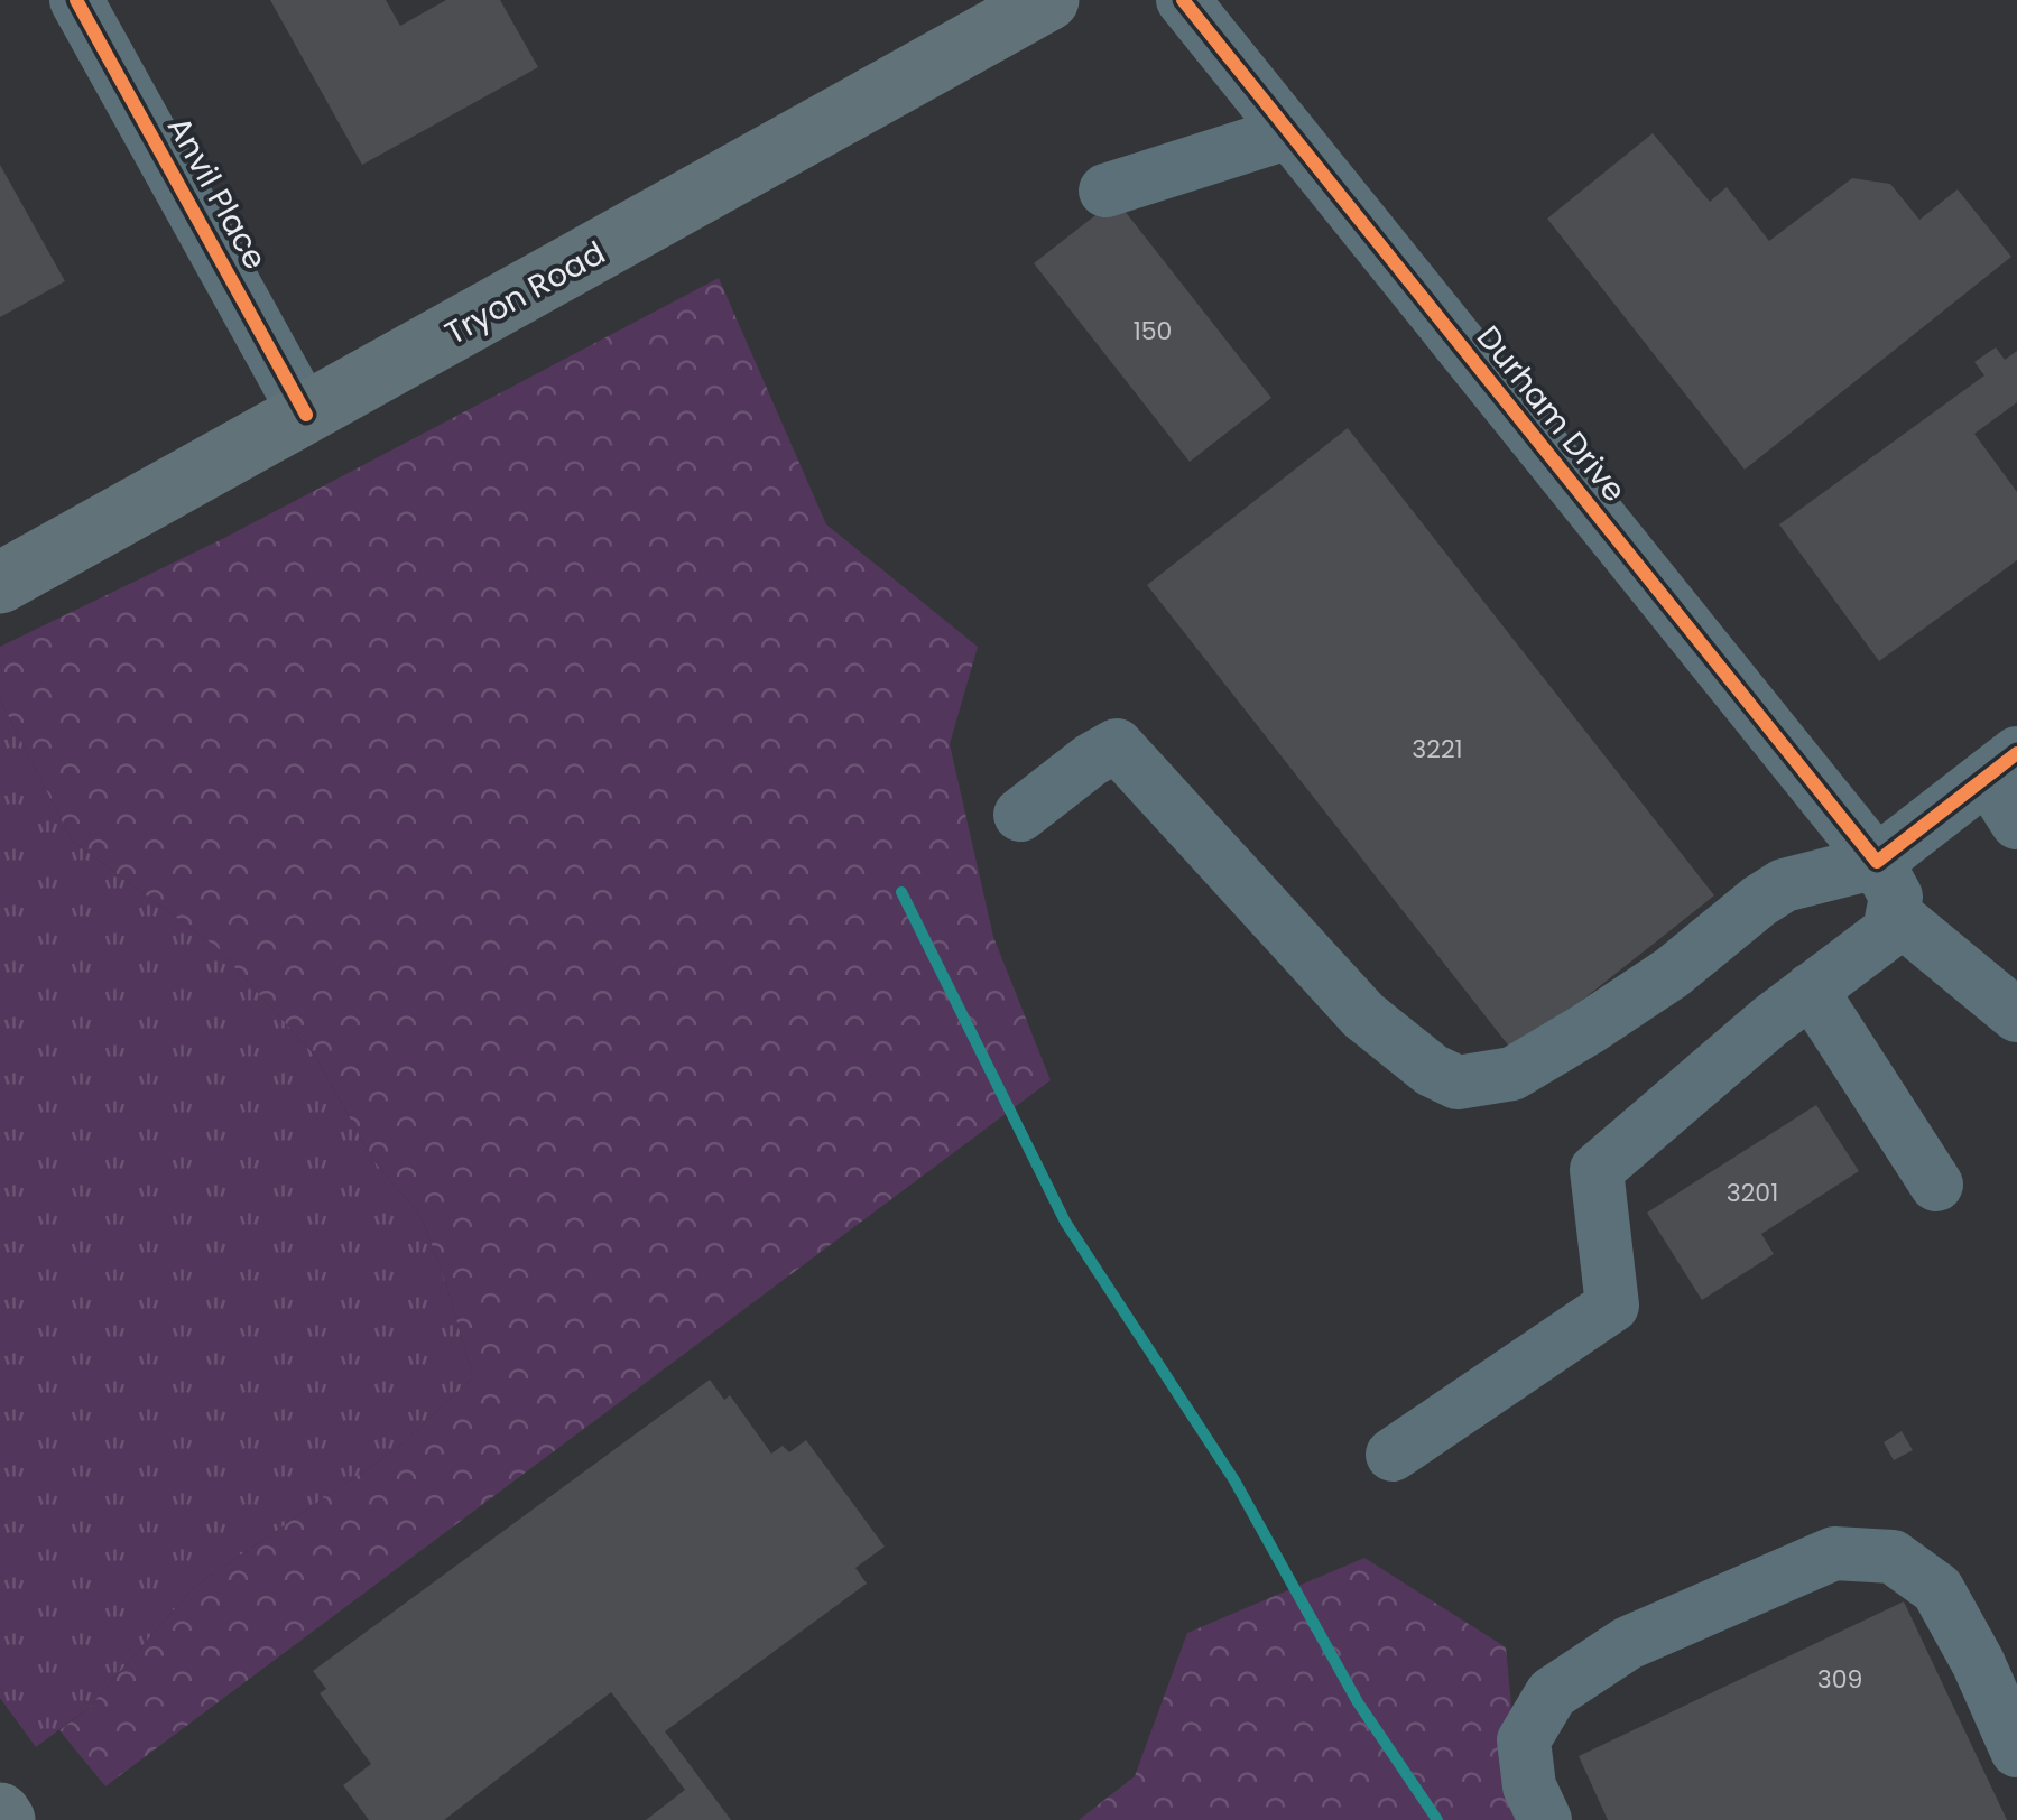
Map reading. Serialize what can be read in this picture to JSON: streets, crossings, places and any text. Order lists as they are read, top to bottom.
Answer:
{
  "streets": {
    "main road": ["Tryon Road"],
    "street": ["Anvil Place", "Durham Drive"]
  },
  "crossings": [
    ["Anvil Place", "Tryon Road"]
  ],
  "house_numbers": [
    "150",
    "3221",
    "3201",
    "309"
  ]
}
